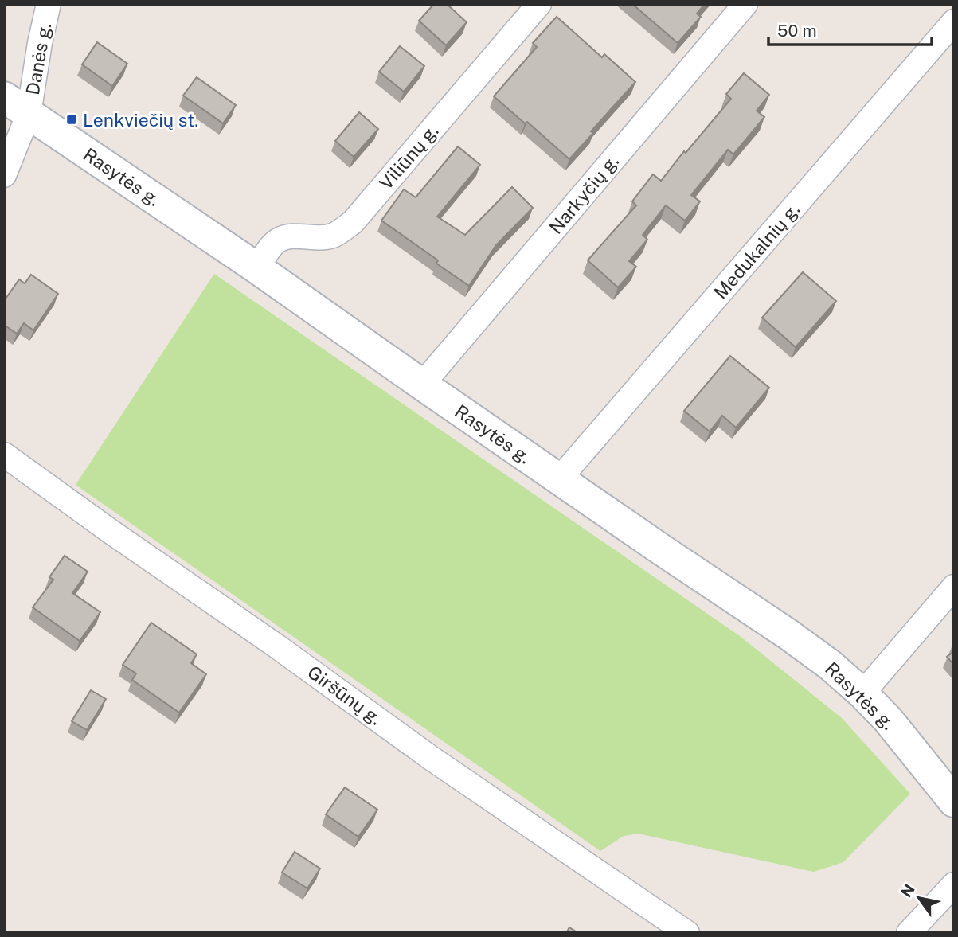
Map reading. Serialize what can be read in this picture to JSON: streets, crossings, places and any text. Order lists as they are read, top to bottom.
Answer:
{
  "streets": {
    "main road": ["Rasytės g."],
    "street": [
      "Danės g.",
      "Viliūnų g.",
      "Narkyčių g.",
      "Medukalnių g.",
      "Giršūnų g."
    ]
  },
  "crossings": [
    ["Danės g.", "Rasytės g."],
    ["Viliūnų g.", "Rasytės g."],
    ["Rasytės g.", "Narkyčių g."],
    ["Rasytės g.", "Medukalnių g."]
  ],
  "places": {
    "transit": ["Lenkviečių st."]
  },
  "scale_bar": "50 m",
  "north": "top left"
}
